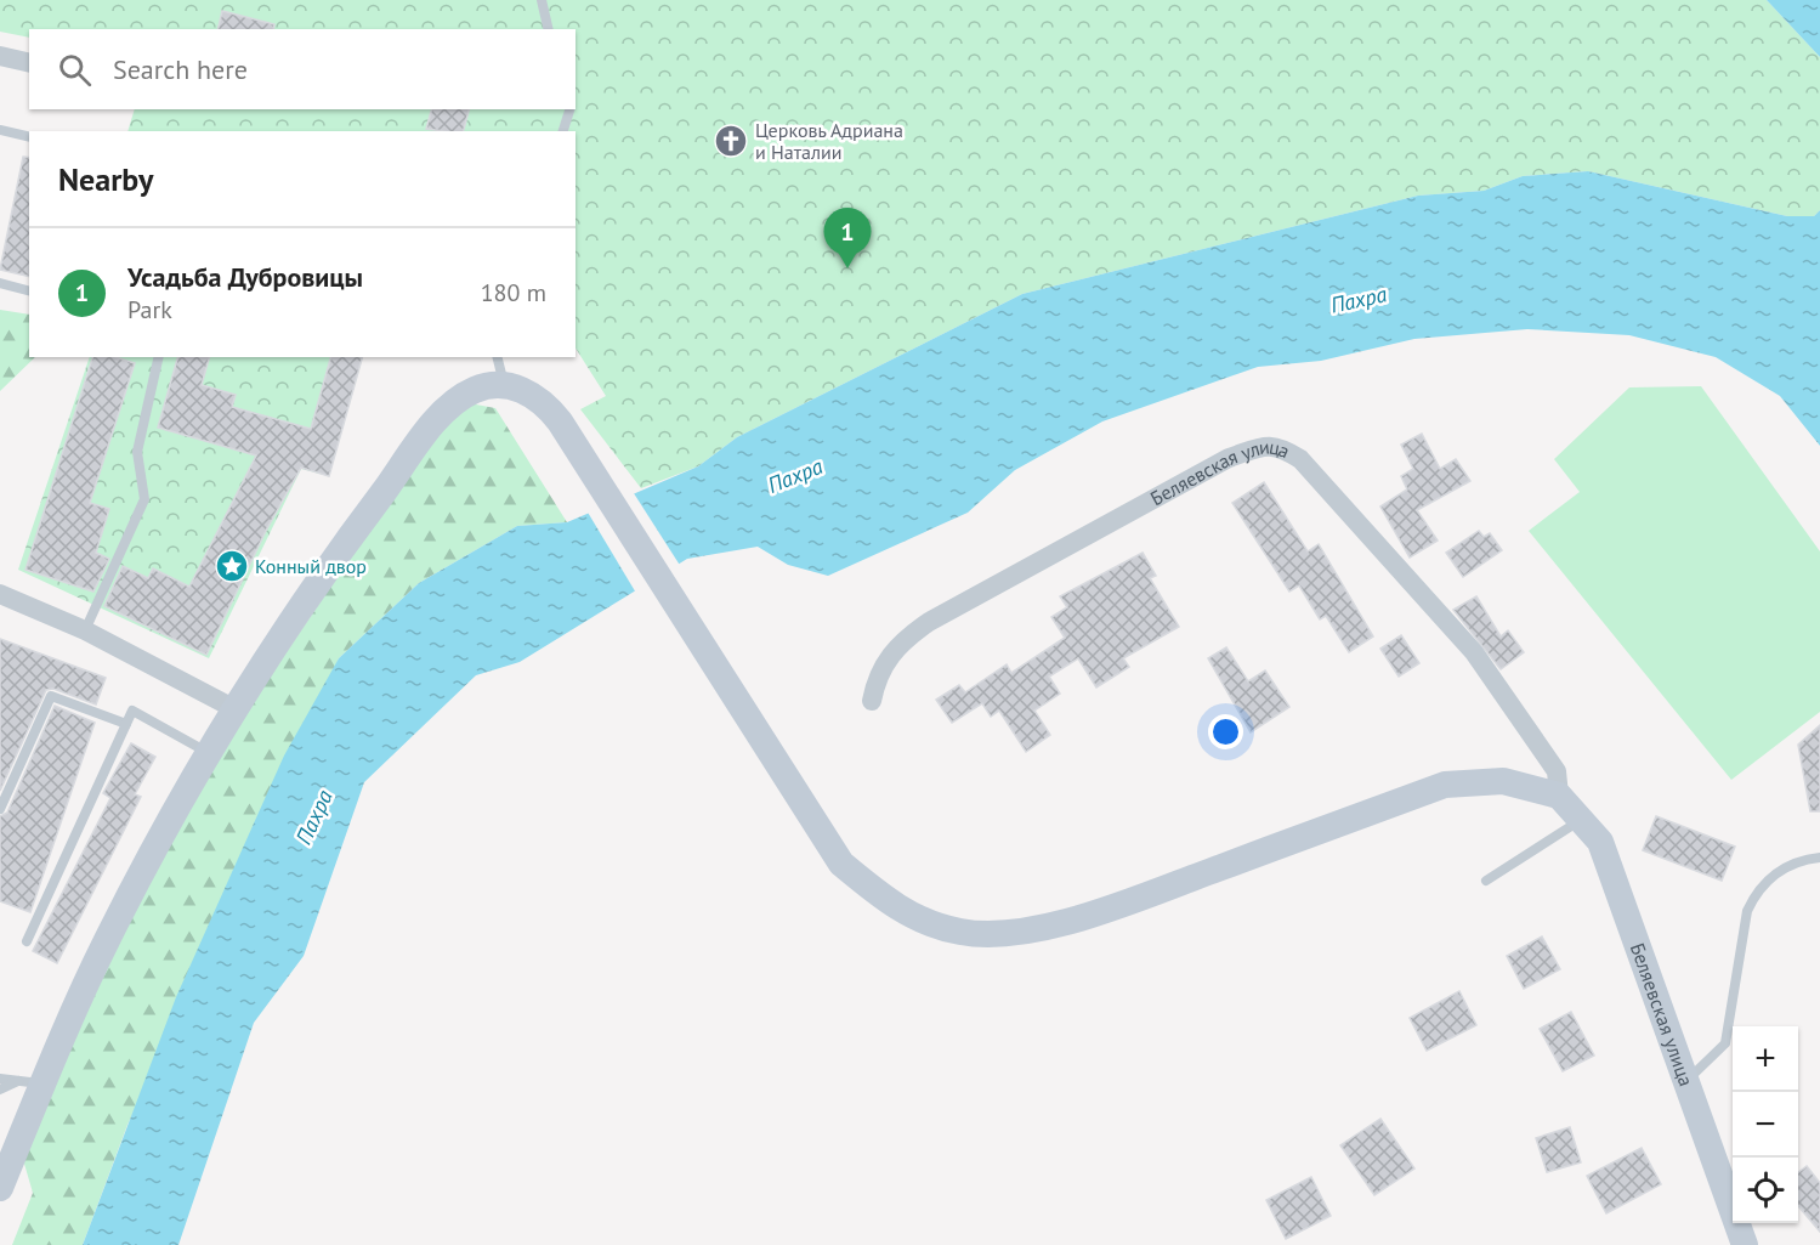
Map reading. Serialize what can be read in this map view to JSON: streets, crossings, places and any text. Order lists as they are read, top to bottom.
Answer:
{
  "streets": {
    "main road": ["Беляевская улица"]
  },
  "water": ["Пахра"],
  "places": {
    "church": ["Церковь Адриана и Наталии"],
    "place": ["Конный двор"]
  },
  "page": {
    "search": "Search here",
    "heading": "Nearby",
    "pins": "1",
    "list": [
      {
        "mark": "1",
        "name": "Усадьба Дубровицы",
        "note": "Park",
        "value": "180 m"
      }
    ],
    "map_buttons": ["+", "−"]
  }
}
